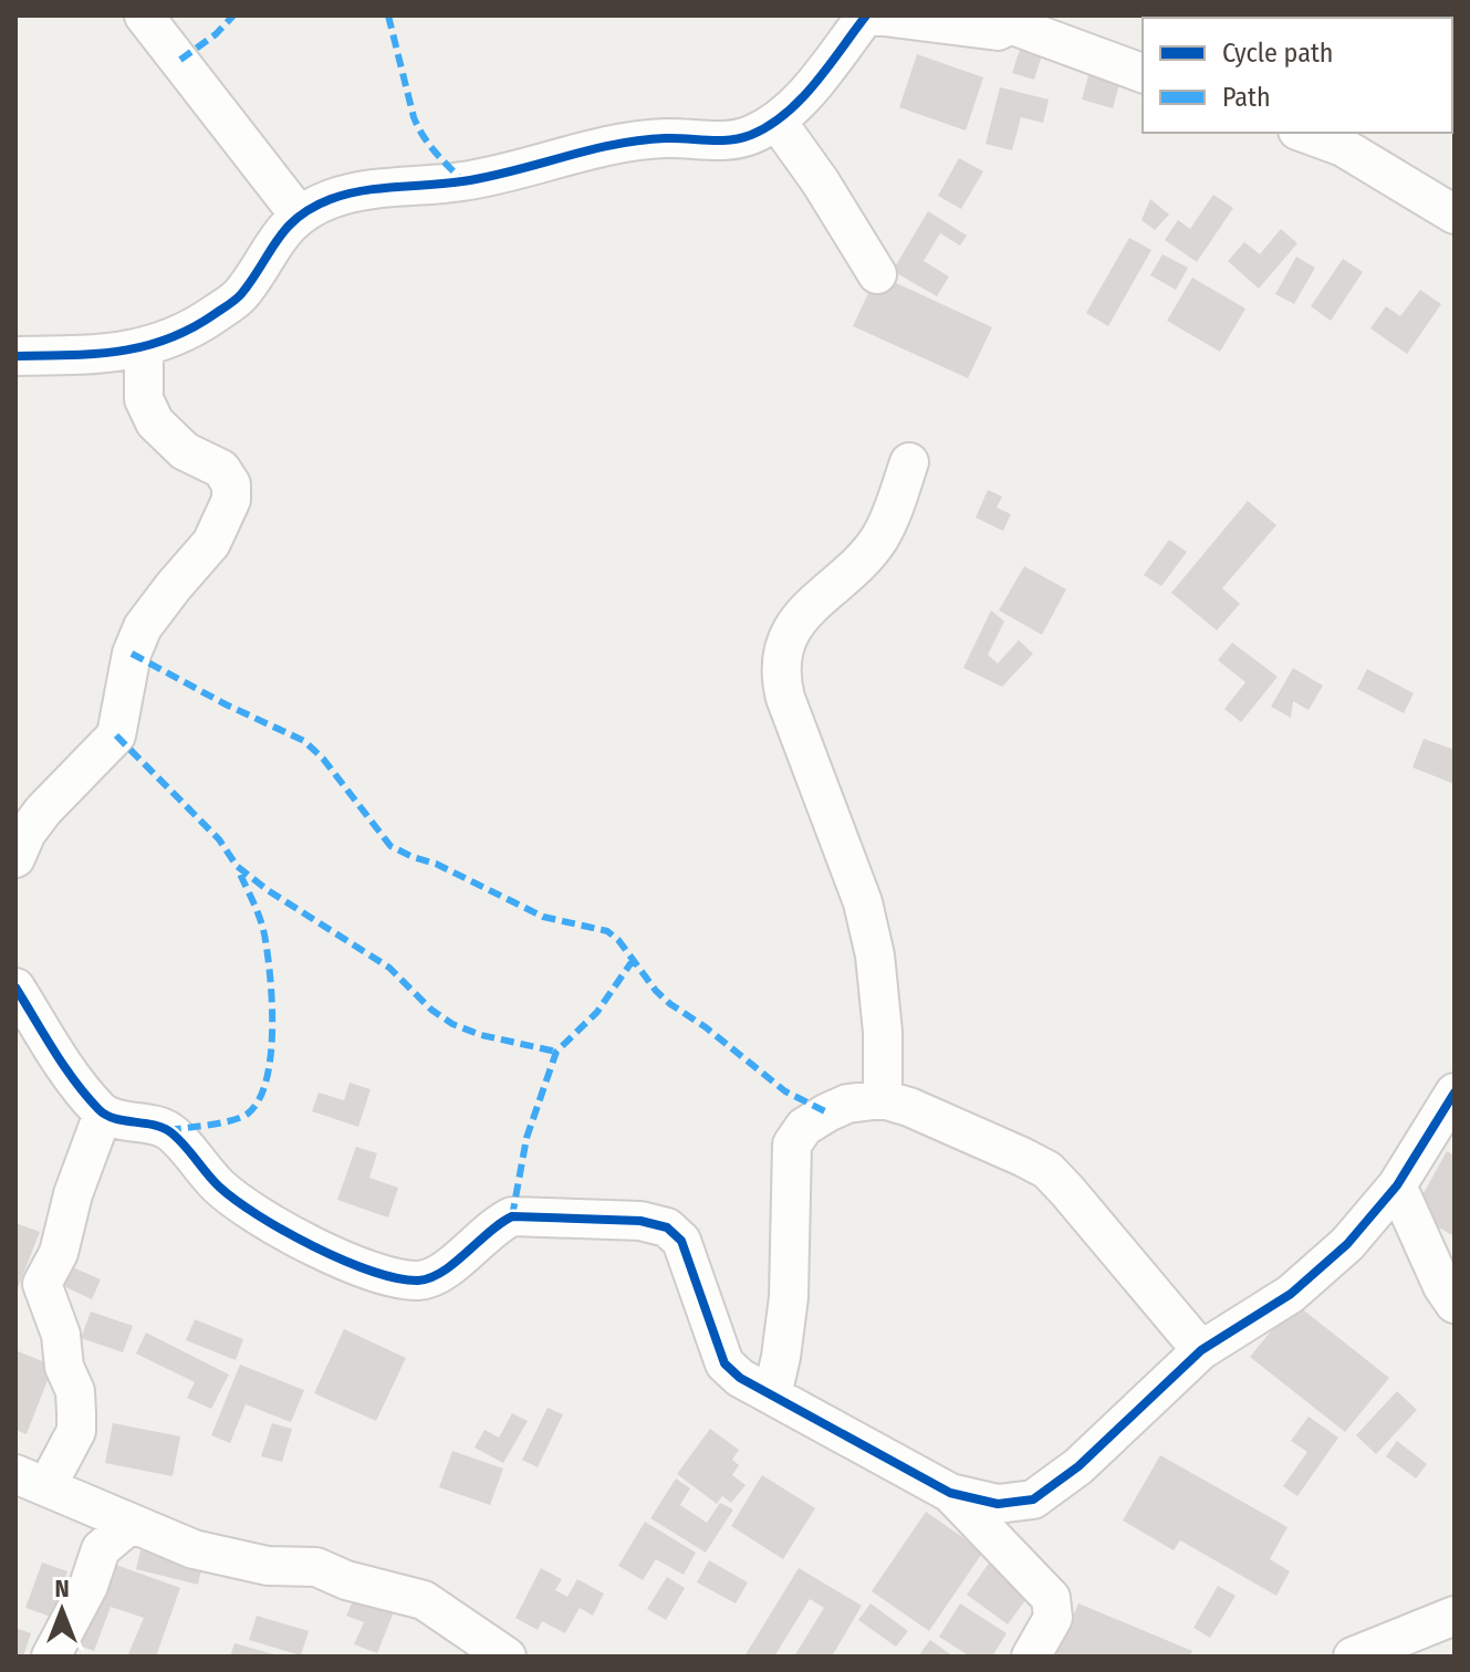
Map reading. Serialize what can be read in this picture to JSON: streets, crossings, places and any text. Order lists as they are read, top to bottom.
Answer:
{
  "legend": ["Cycle path", "Path"],
  "north": "top"
}
